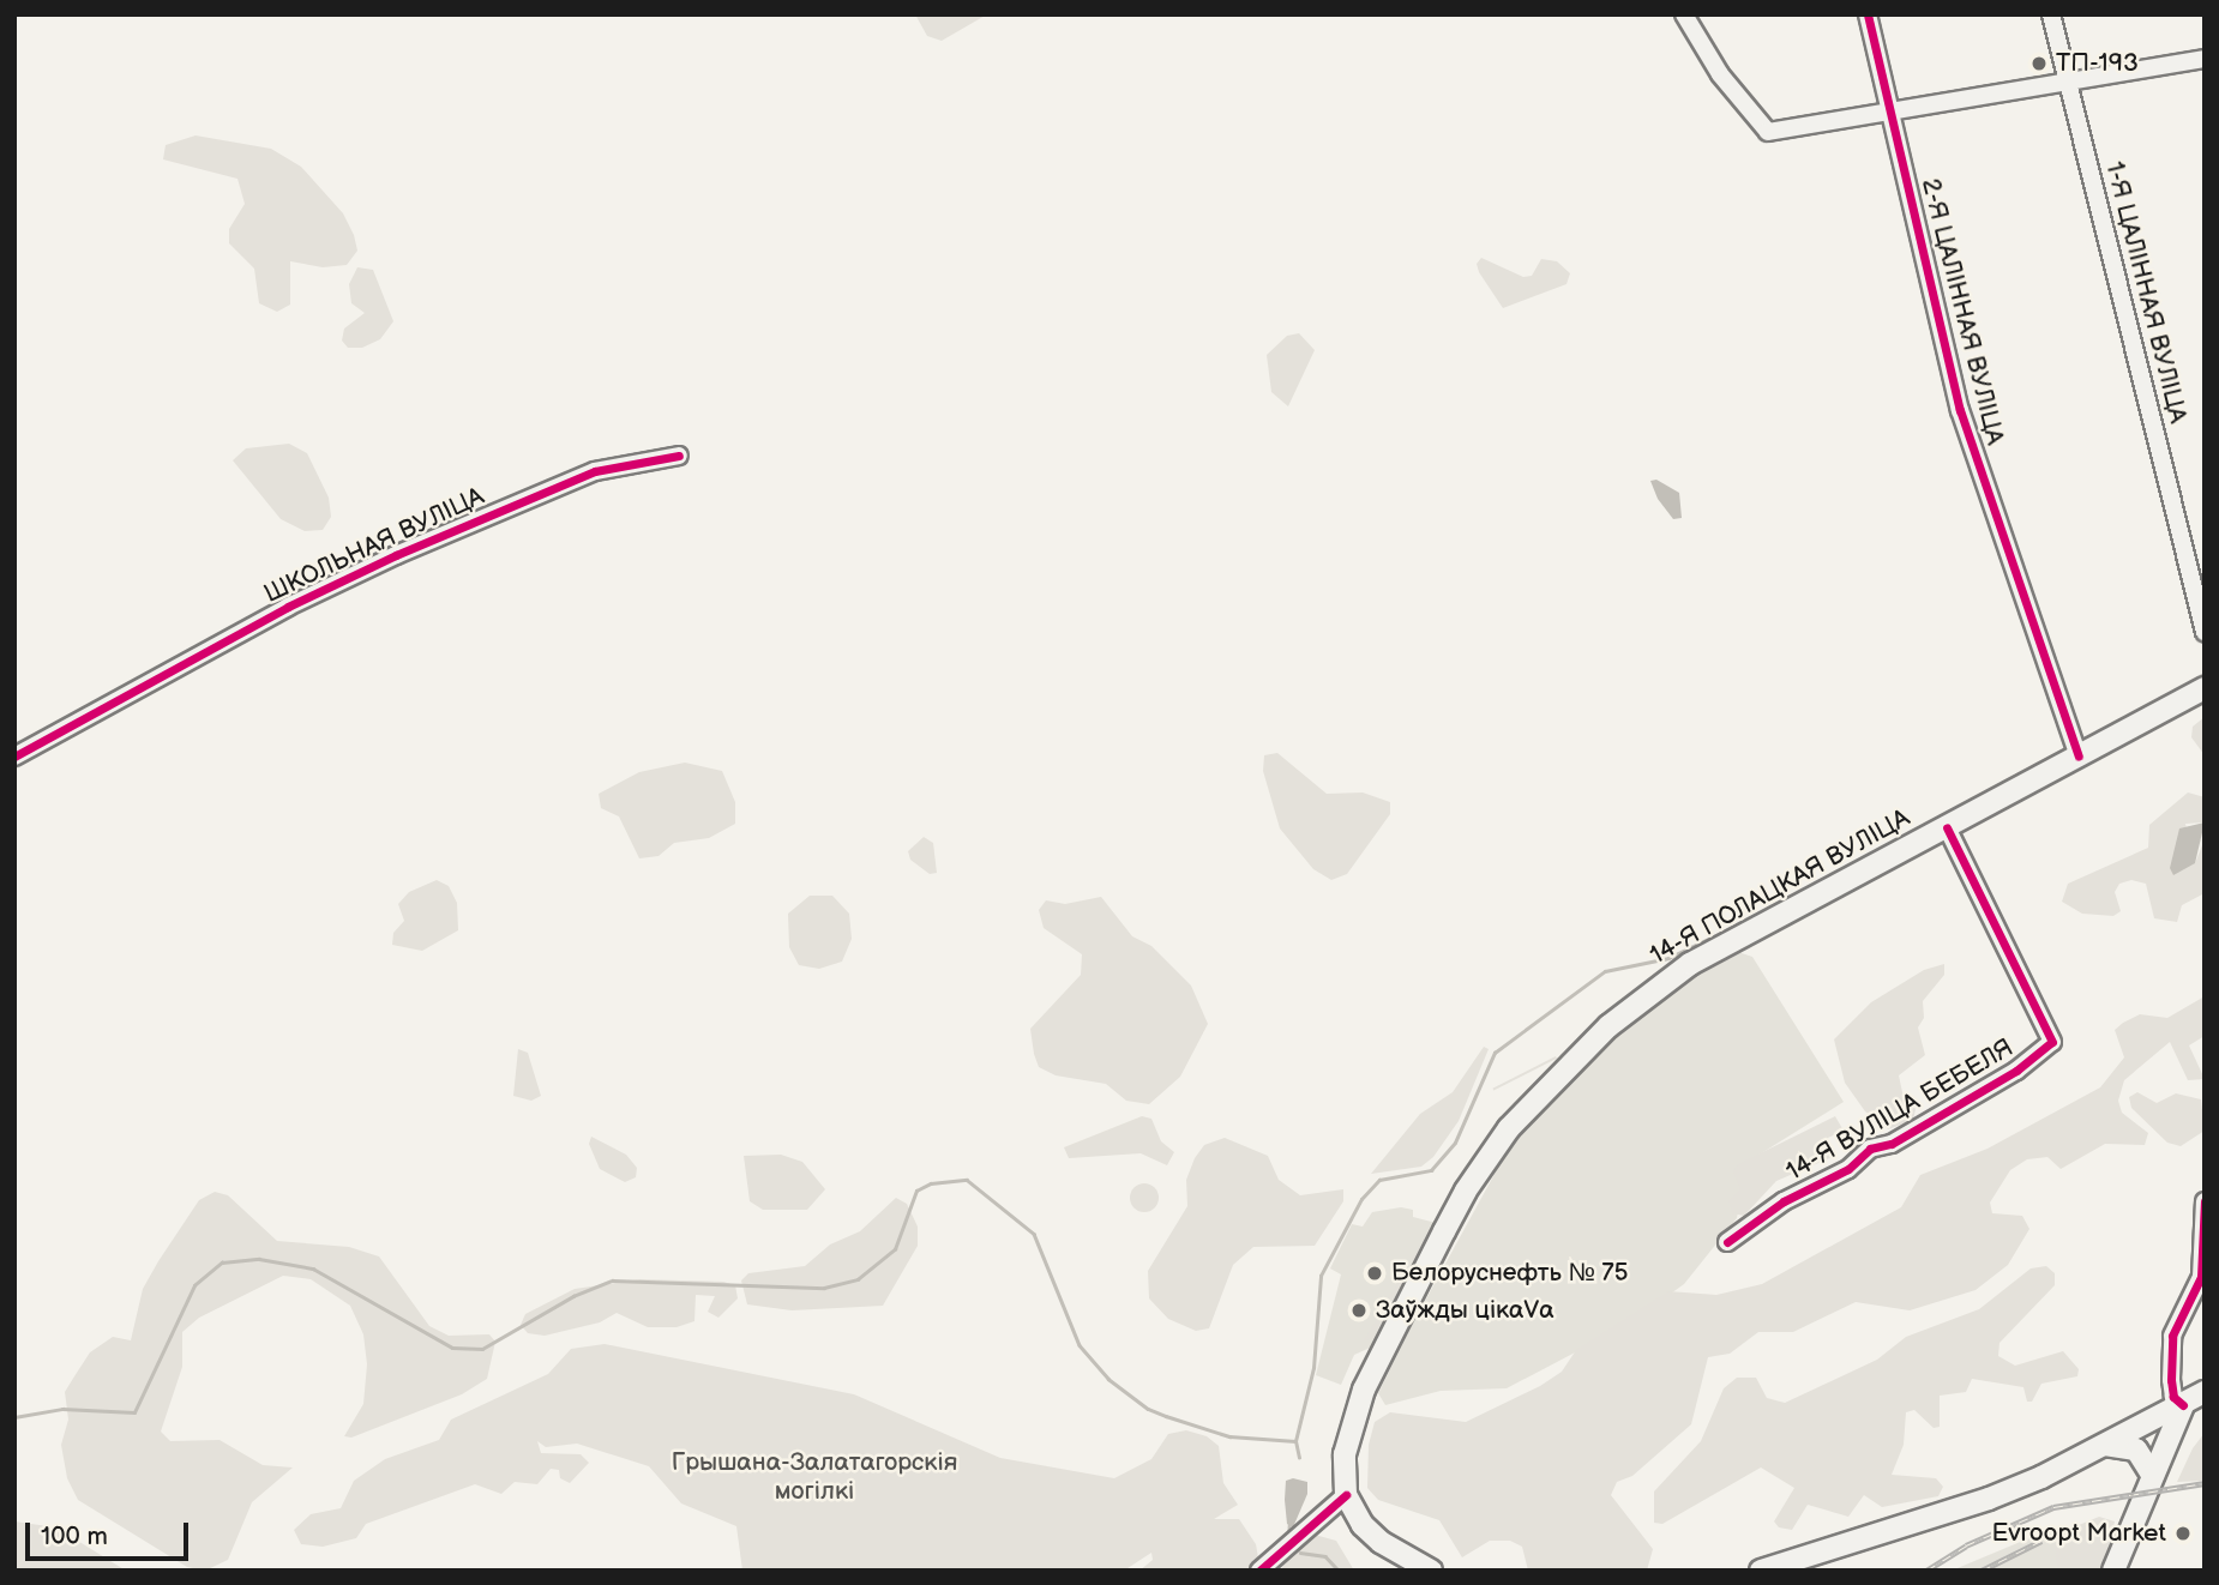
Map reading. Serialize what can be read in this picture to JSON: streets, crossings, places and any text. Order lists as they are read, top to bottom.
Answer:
{
  "streets": {
    "main road": ["14-Я ПОЛАЦКАЯ ВУЛІЦА"],
    "street": [
      "1-Я ЦАЛІННАЯ ВУЛІЦА",
      "2-Я ЦАЛІННАЯ ВУЛІЦА",
      "ШКОЛЬНАЯ ВУЛІЦА",
      "14-Я ВУЛІЦА БЕБЕЛЯ"
    ]
  },
  "crossings": [
    ["2-Я ЦАЛІННАЯ ВУЛІЦА", "14-Я ПОЛАЦКАЯ ВУЛІЦА"],
    ["14-Я ПОЛАЦКАЯ ВУЛІЦА", "14-Я ВУЛІЦА БЕБЕЛЯ"]
  ],
  "parks": ["Грышана-Залатагорскія могілкі"],
  "places": [
    "ТП-193",
    "Белоруснефть № 75",
    "Заўжды цікаVа",
    "Evroopt Market"
  ],
  "scale_bar": "100 m"
}
